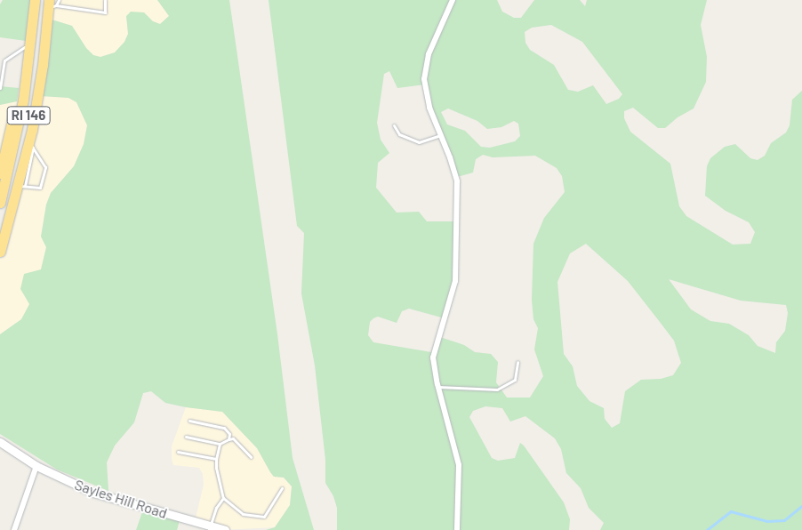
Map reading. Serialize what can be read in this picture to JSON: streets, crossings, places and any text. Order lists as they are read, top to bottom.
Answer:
{
  "streets": {
    "highway": ["RI 146"],
    "main road": ["Sayles Hill Road"]
  }
}
